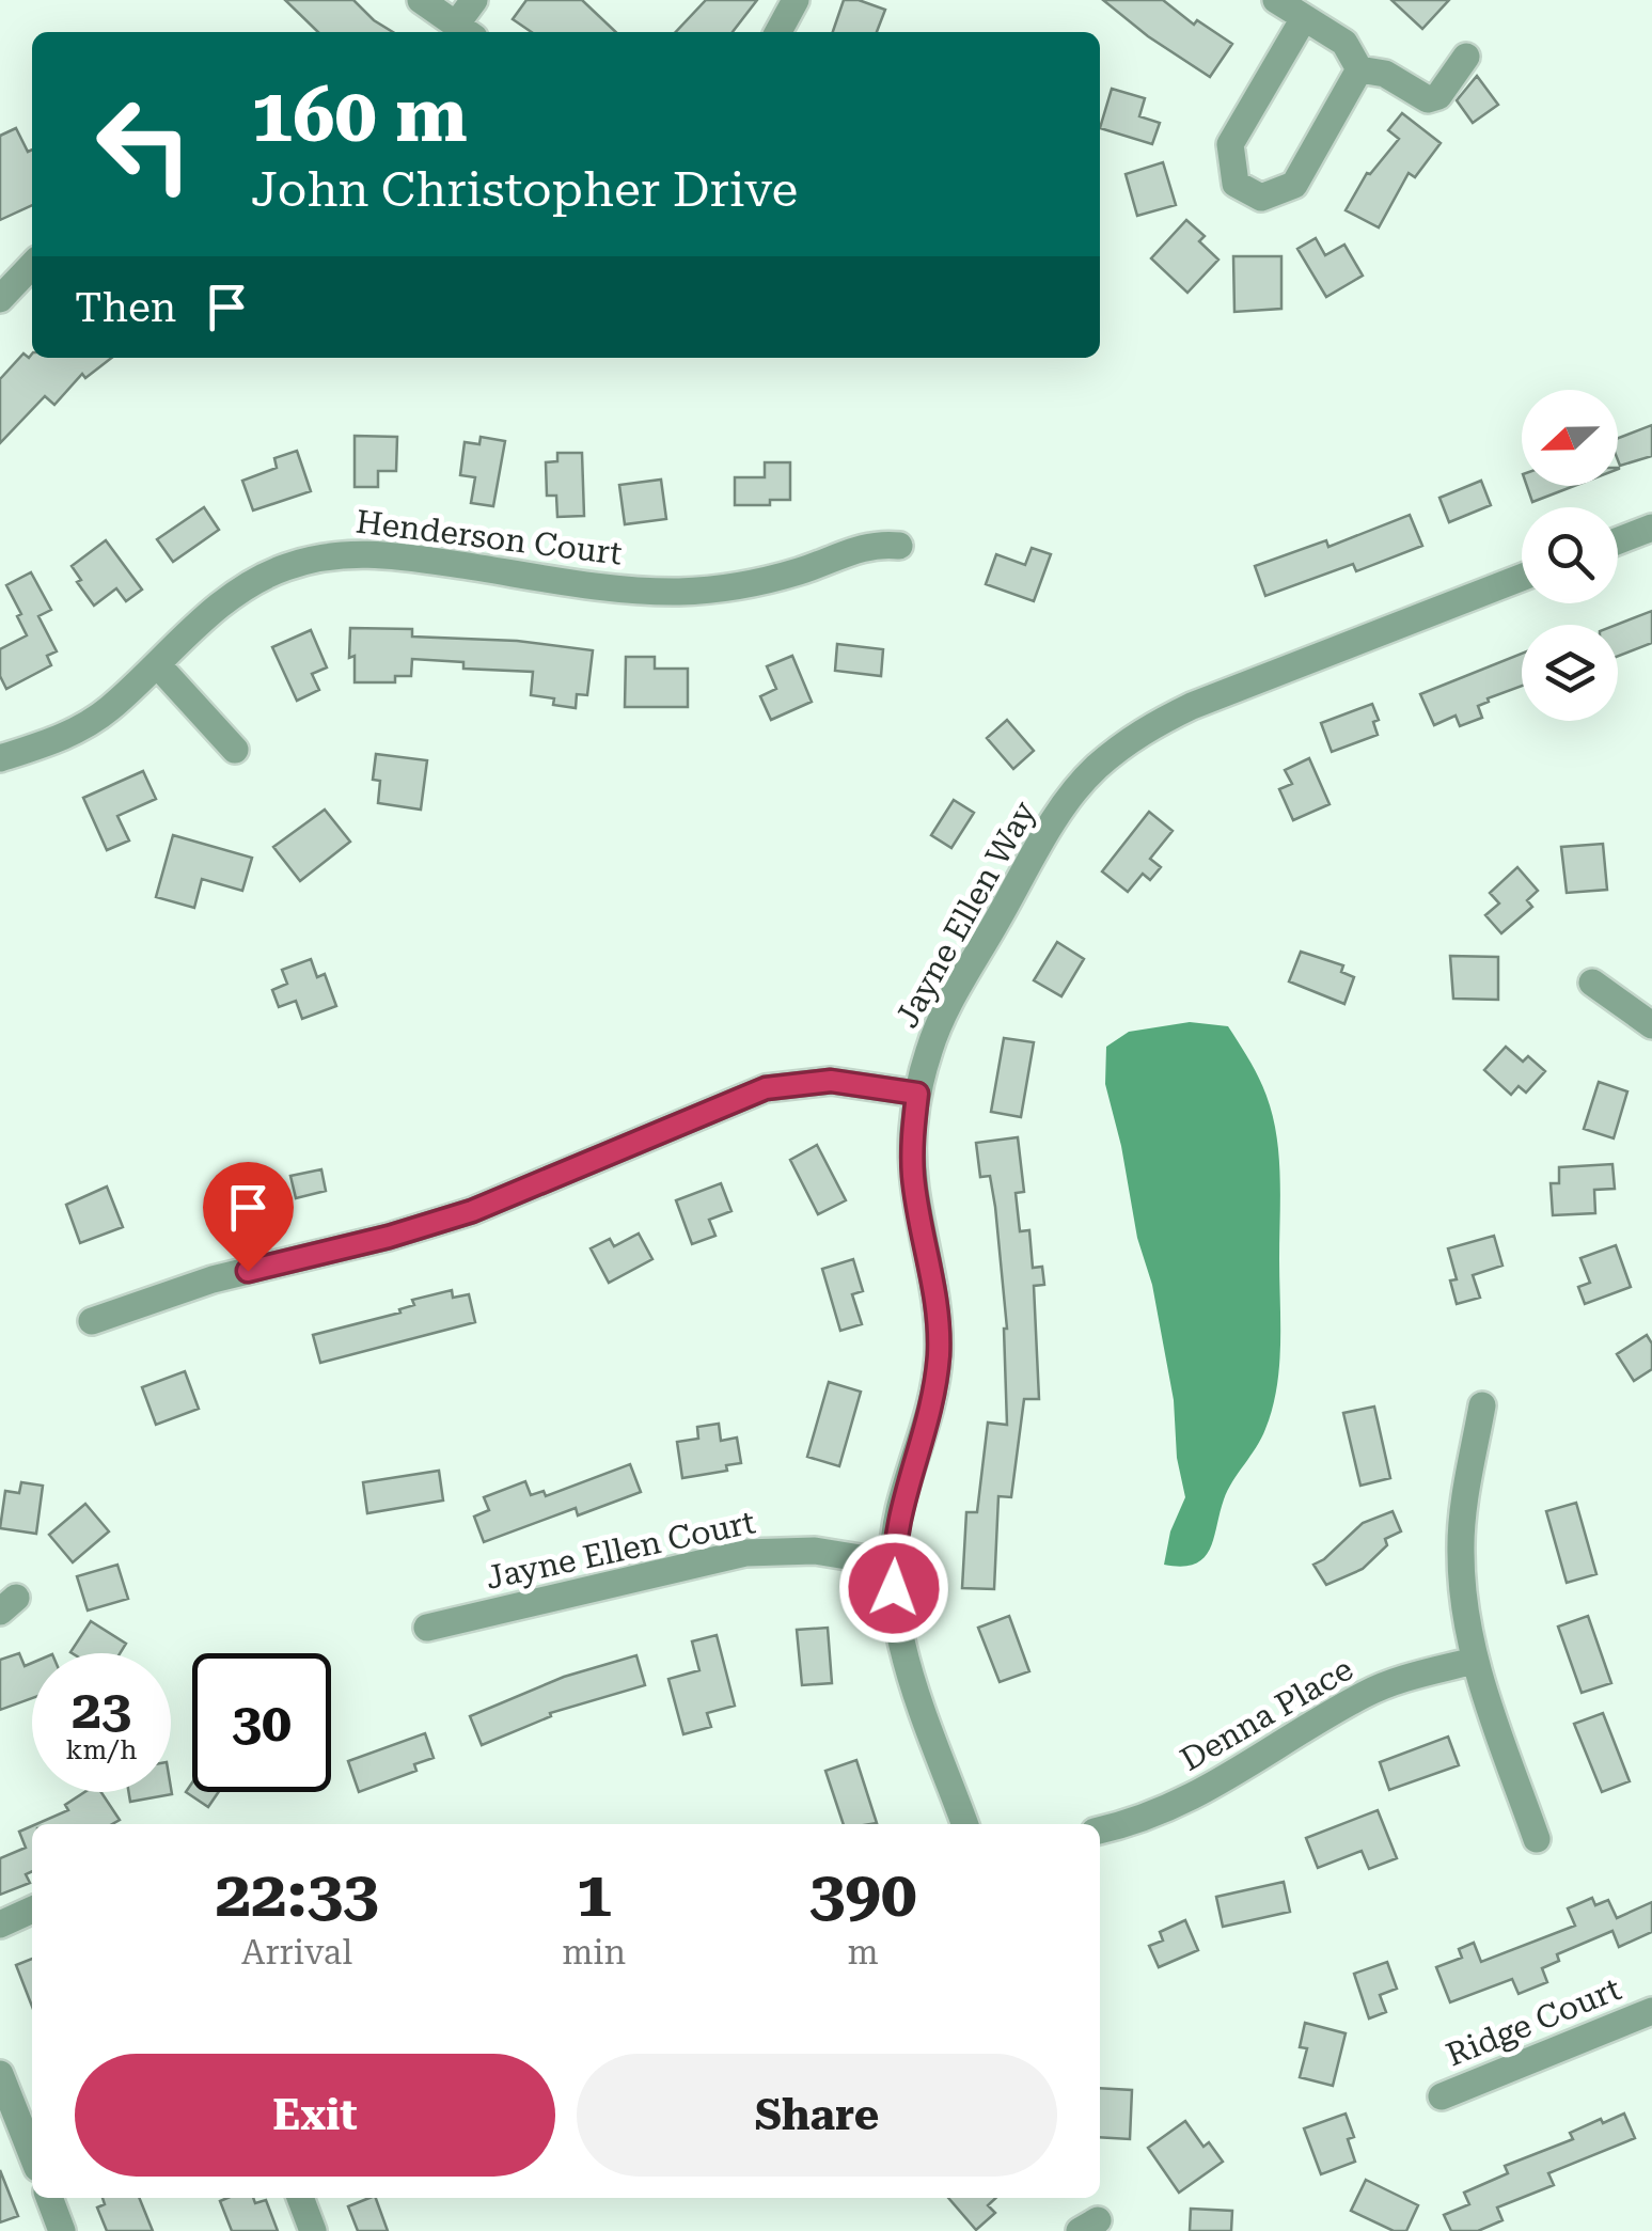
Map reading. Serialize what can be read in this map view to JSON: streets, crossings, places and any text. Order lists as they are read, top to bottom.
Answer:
{
  "streets": {
    "street": [
      "Henderson Court",
      "Jayne Ellen Way",
      "Jayne Ellen Court",
      "Denna Place",
      "Ridge Court"
    ]
  },
  "crossings": [
    ["Jayne Ellen Way", "Jayne Ellen Court"]
  ],
  "north": "left",
  "page": {
    "turn": ["160 m", "John Christopher Drive"],
    "then": "Then",
    "speed": "23 km/h",
    "limit": "30",
    "eta": [
      "22:33",
      "Arrival",
      "1",
      "min",
      "390",
      "m"
    ],
    "buttons": ["Exit", "Share"]
  }
}
